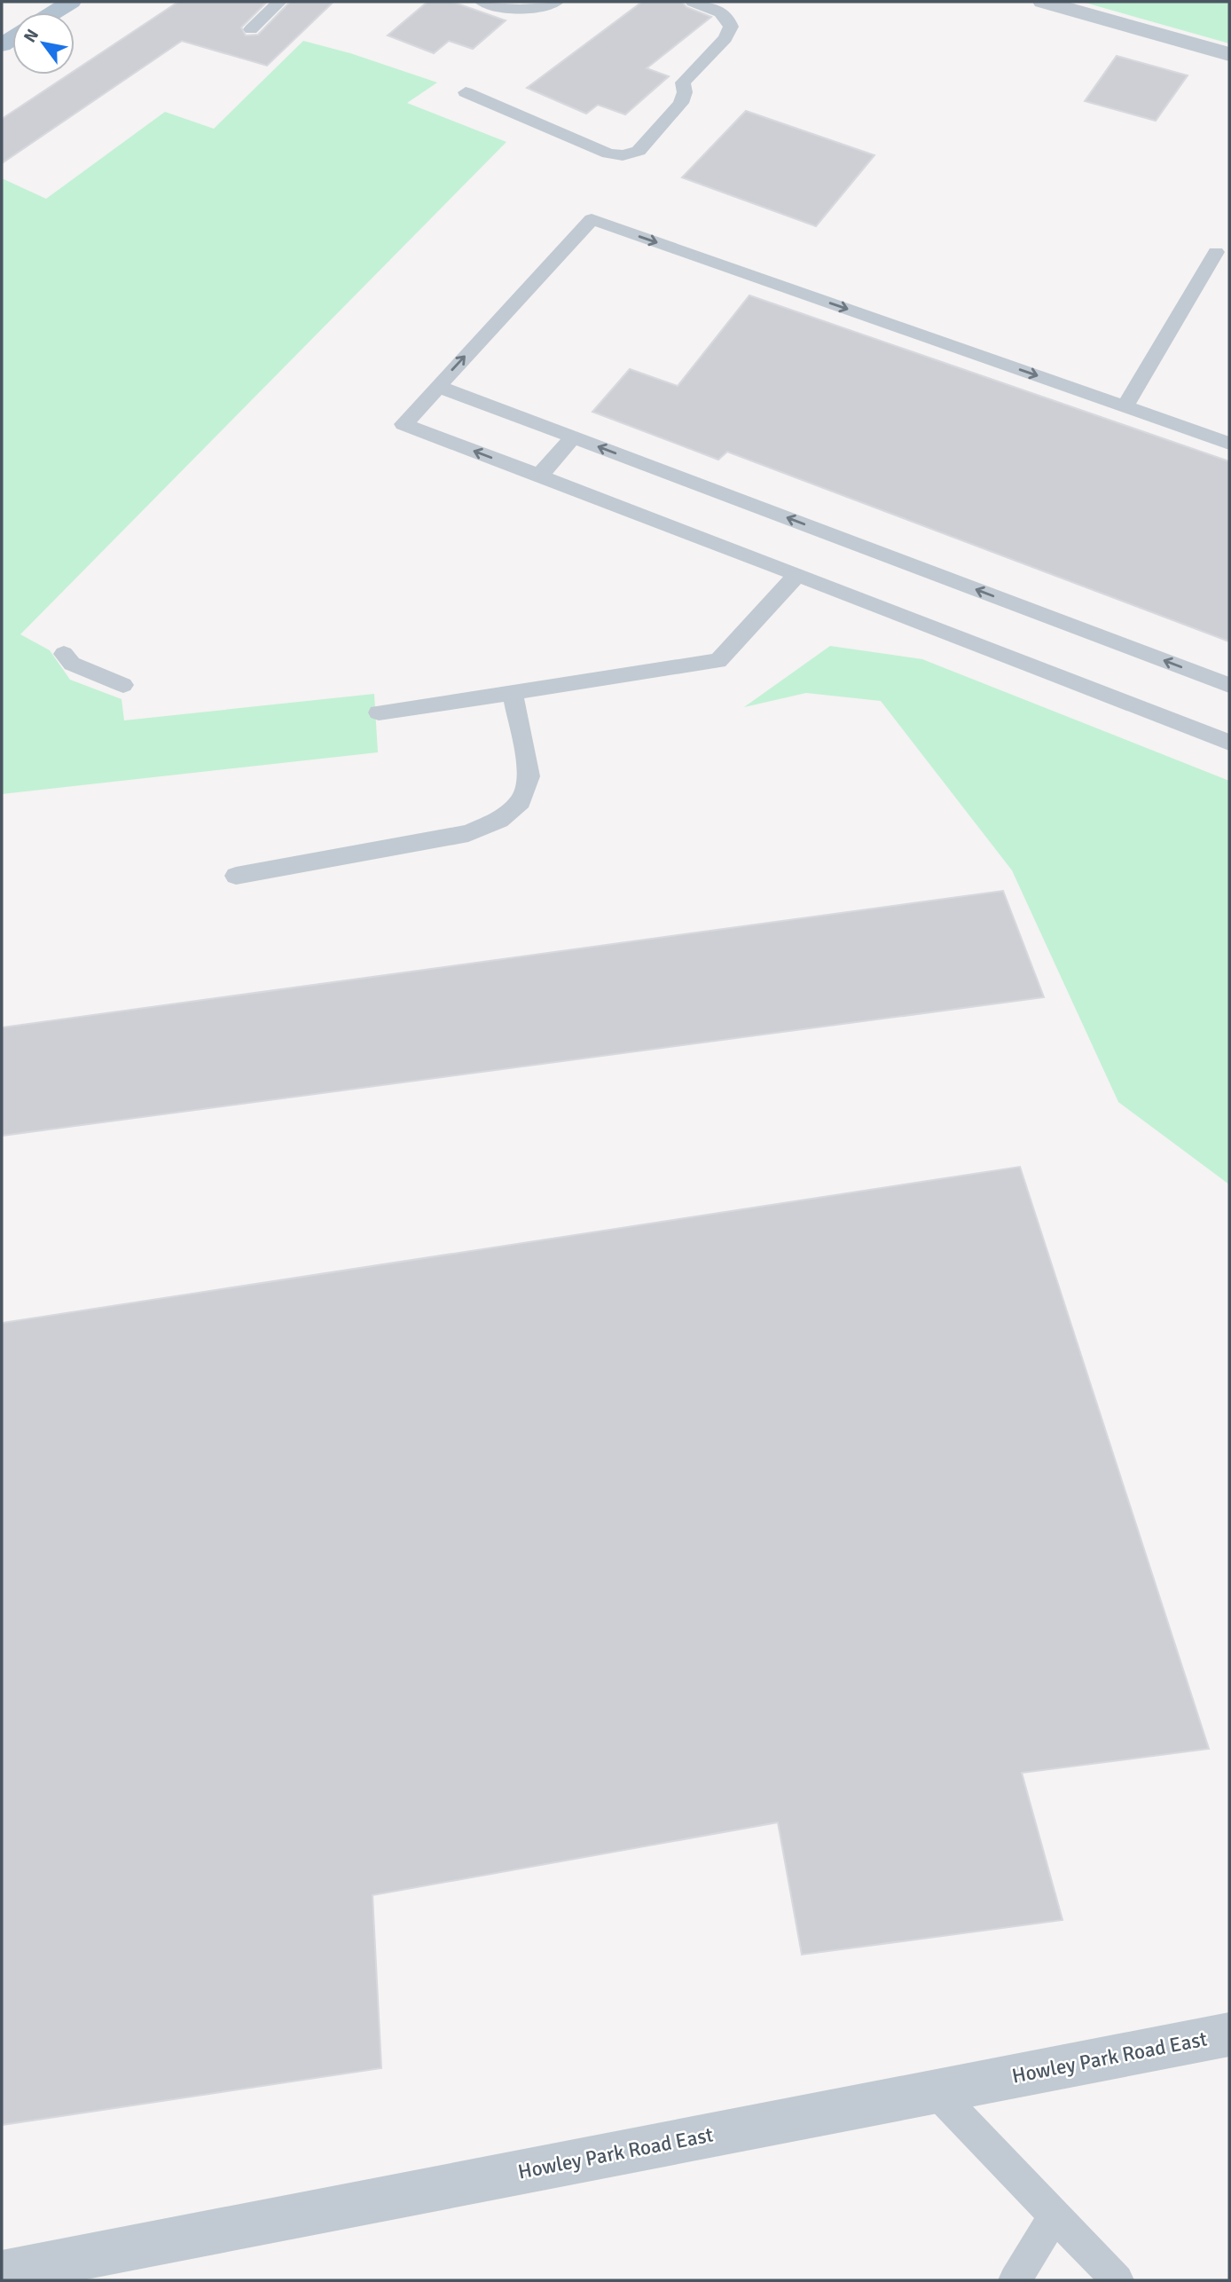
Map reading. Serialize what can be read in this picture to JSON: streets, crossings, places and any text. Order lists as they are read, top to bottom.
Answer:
{
  "streets": {
    "street": ["Howley Park Road East"]
  },
  "north": "top left"
}
